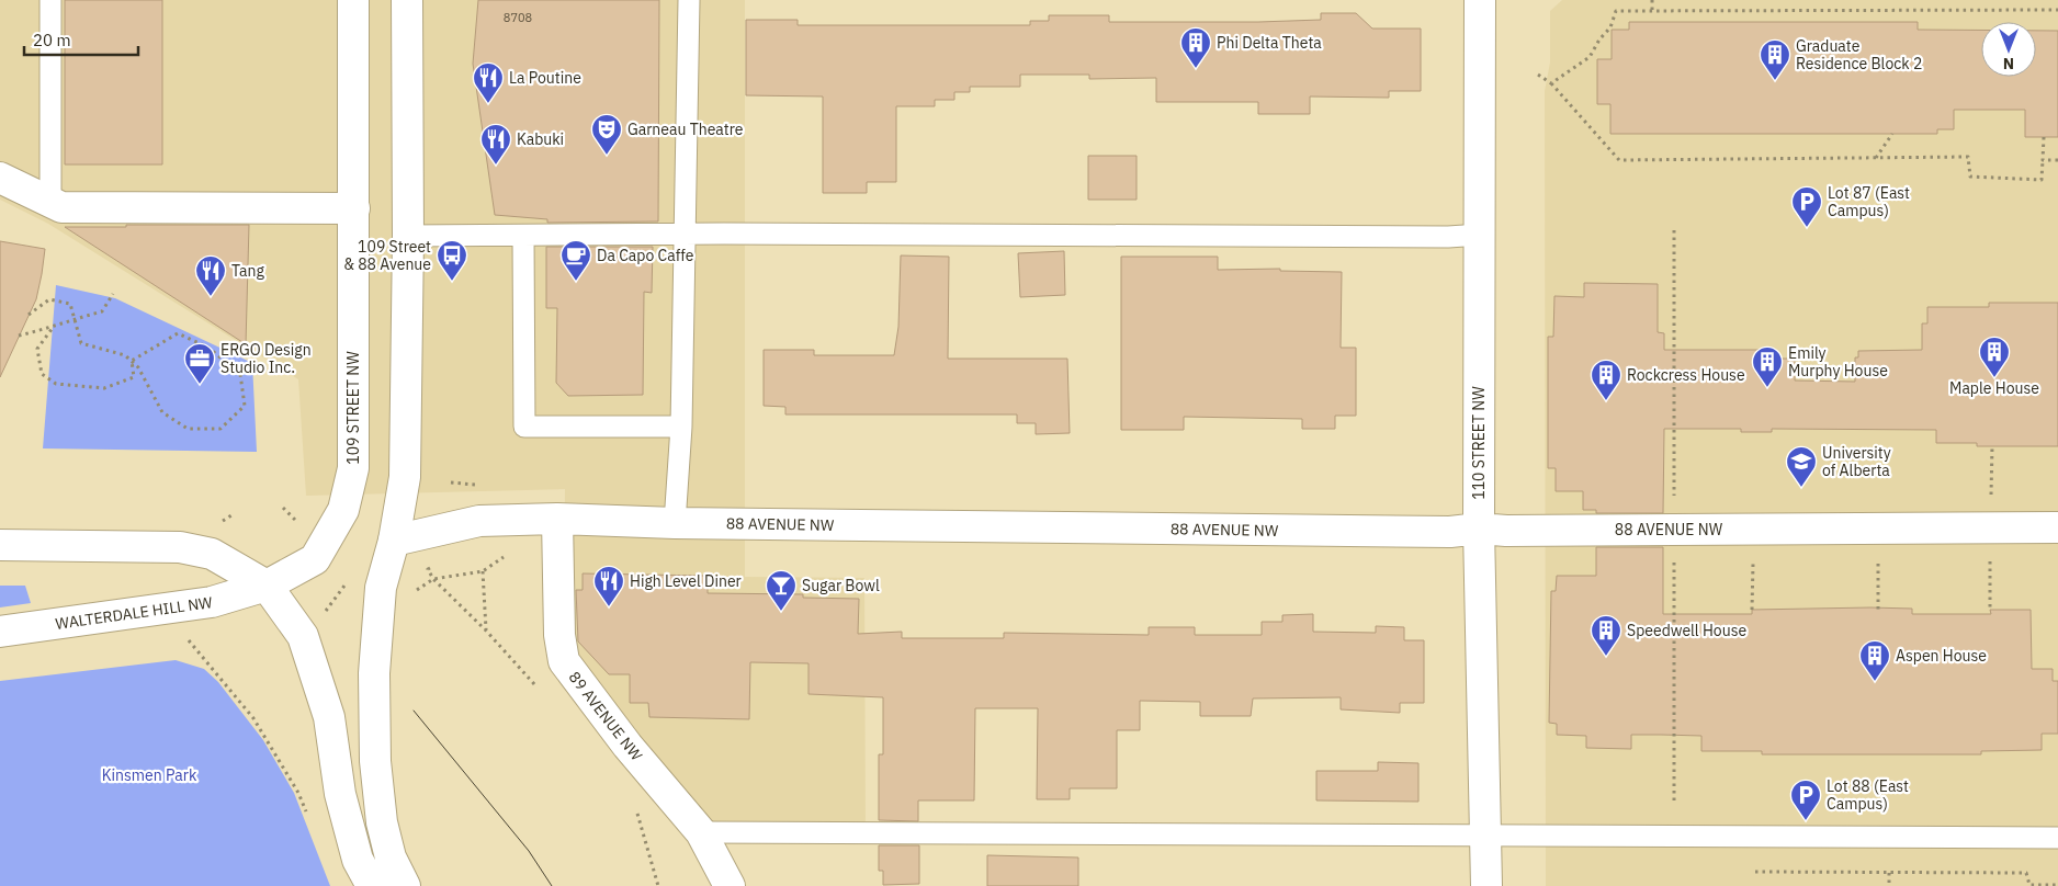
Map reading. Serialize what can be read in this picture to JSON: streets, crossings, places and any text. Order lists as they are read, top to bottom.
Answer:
{
  "streets": {
    "street": [
      "109 STREET NW",
      "110 STREET NW",
      "88 AVENUE NW",
      "WALTERDALE HILL NW",
      "89 AVENUE NW"
    ]
  },
  "crossings": [
    ["109 STREET NW", "WALTERDALE HILL NW"],
    ["110 STREET NW", "88 AVENUE NW"],
    ["88 AVENUE NW", "89 AVENUE NW"]
  ],
  "parks": ["Kinsmen Park"],
  "places": {
    "building": [
      "Phi Delta Theta",
      "Graduate Residence Block 2",
      "Maple House",
      "Emily Murphy House",
      "Rockcress House",
      "Speedwell House",
      "Aspen House"
    ],
    "restaurant": [
      "La Poutine",
      "Kabuki",
      "Tang",
      "High Level Diner"
    ],
    "theatre": ["Garneau Theatre"],
    "parking": ["Lot 87 (East Campus)", "Lot 88 (East Campus)"],
    "bus stop": ["109 Street & 88 Avenue"],
    "cafe": ["Da Capo Caffe"],
    "office": ["ERGO Design Studio Inc."],
    "school or university": ["University of Alberta"],
    "bar": ["Sugar Bowl"]
  },
  "house_numbers": ["8708"],
  "scale_bar": "20 m",
  "north": "bottom"
}
